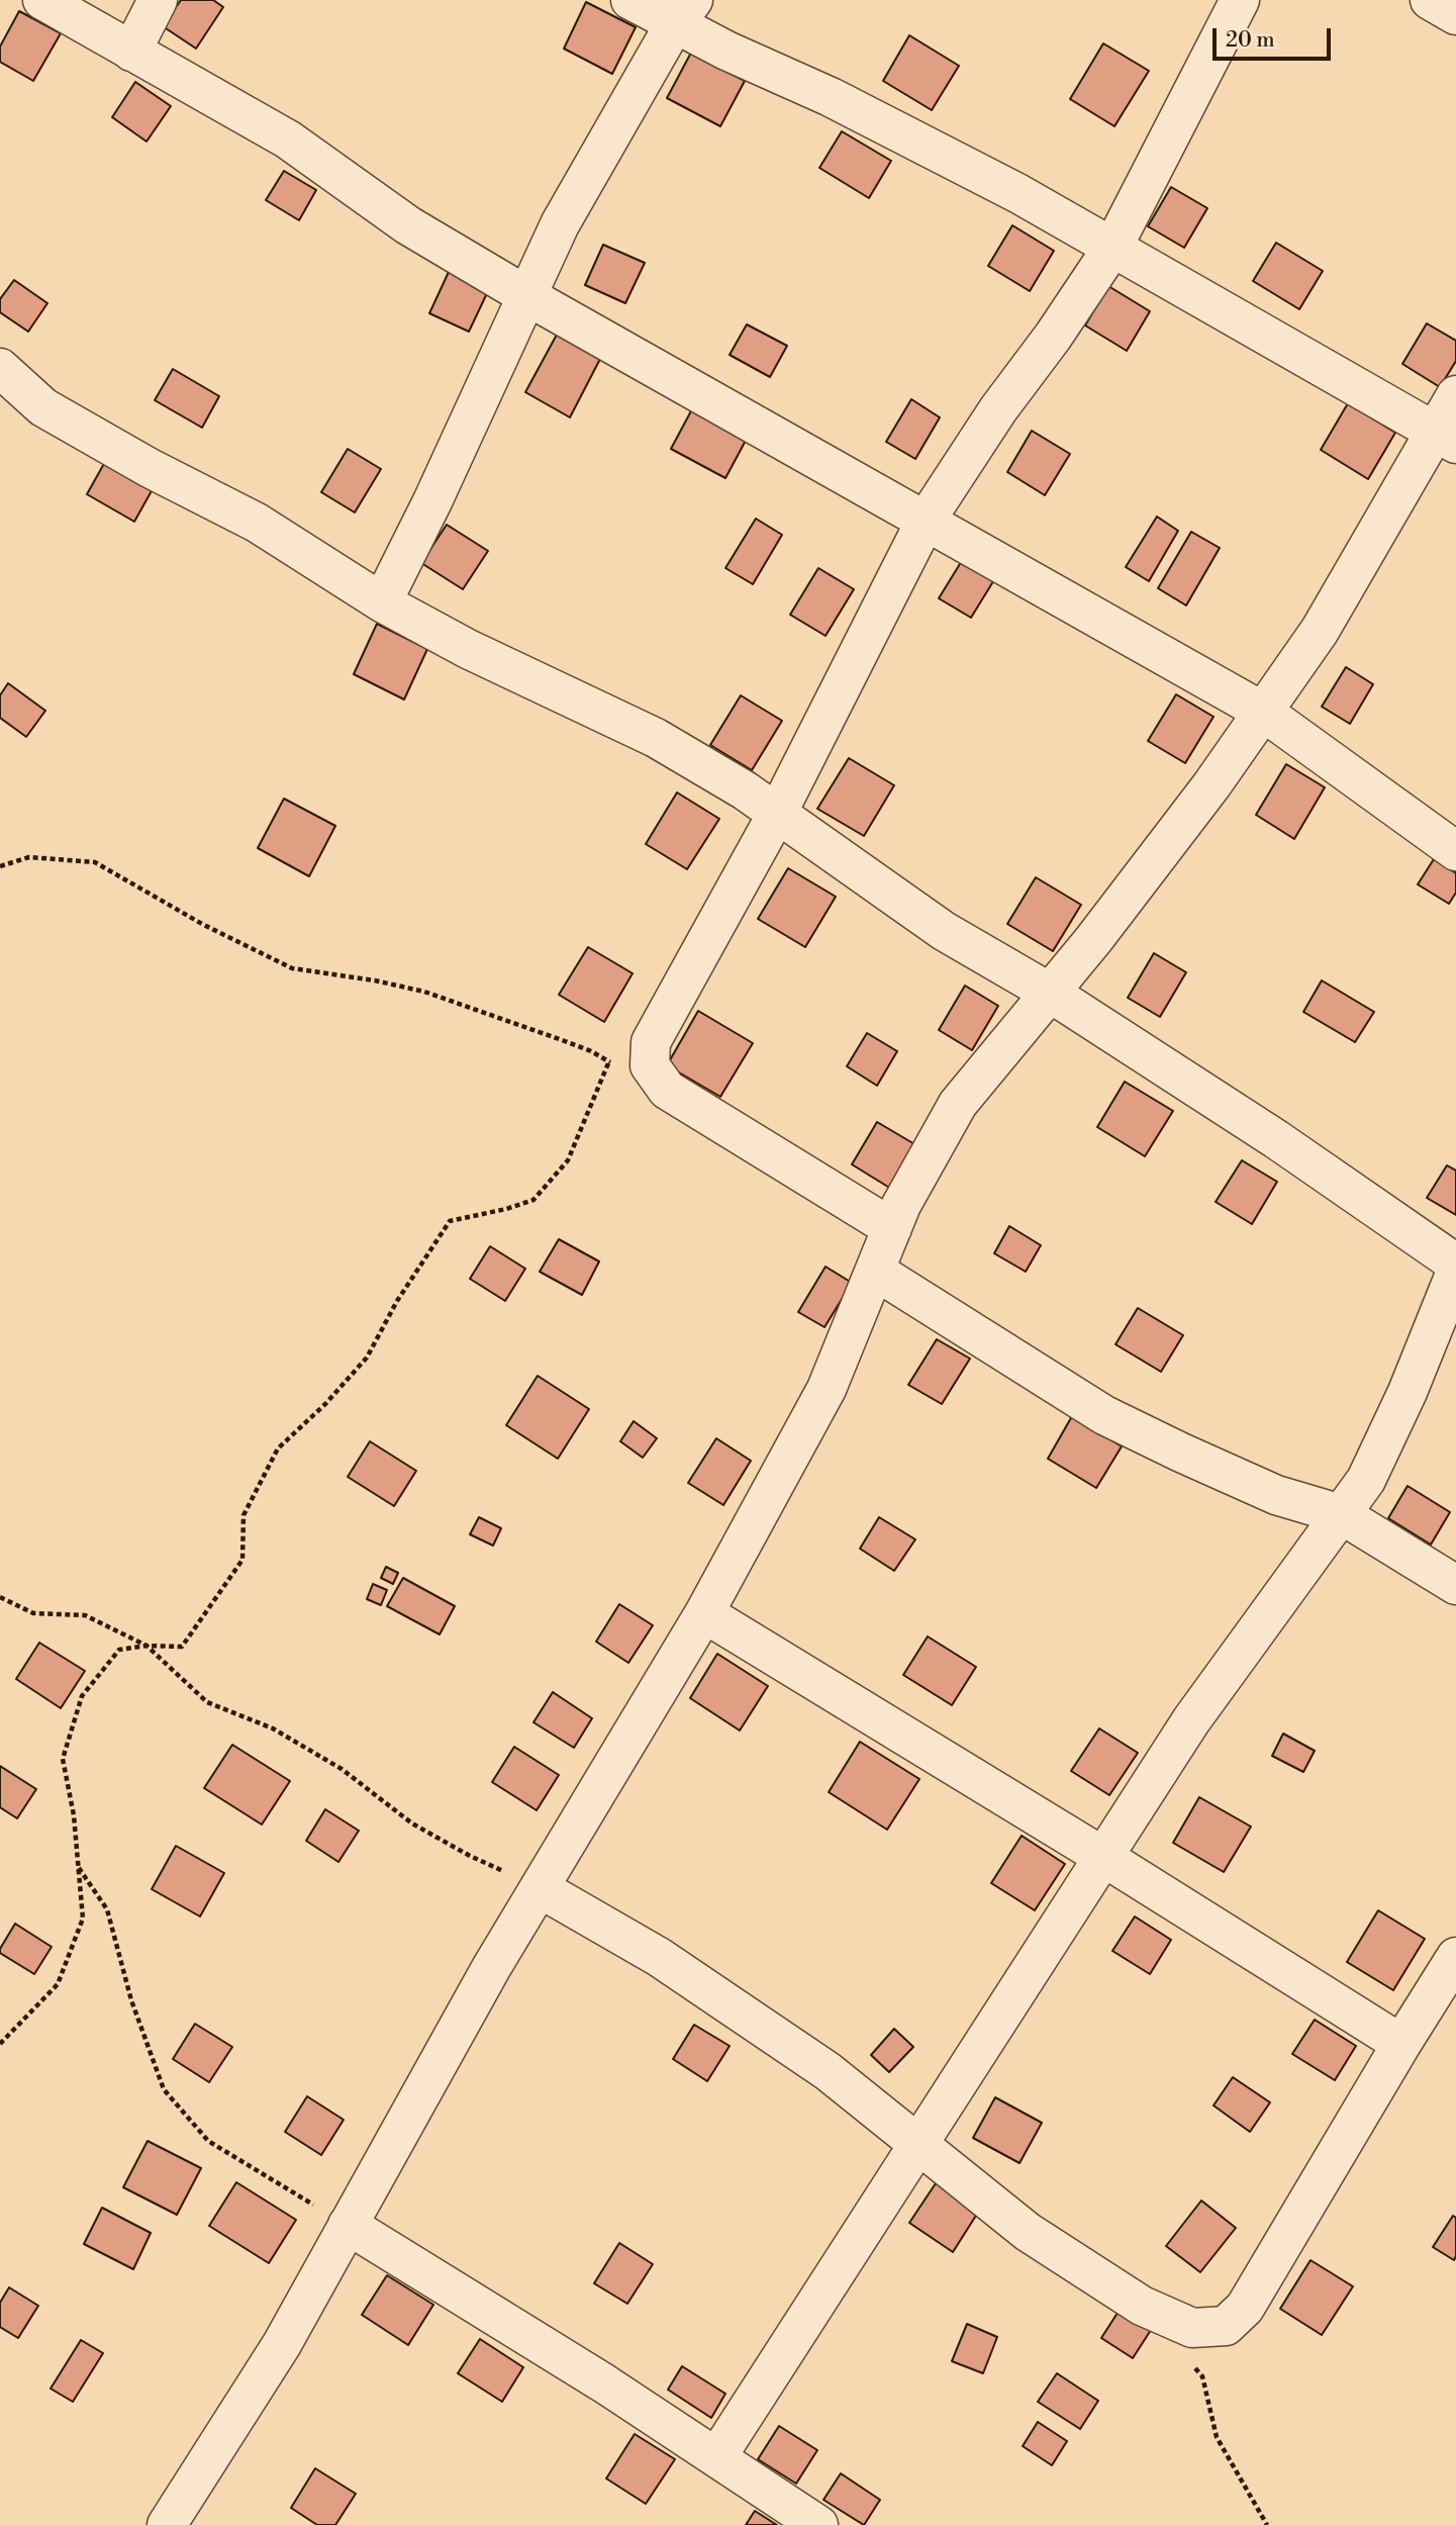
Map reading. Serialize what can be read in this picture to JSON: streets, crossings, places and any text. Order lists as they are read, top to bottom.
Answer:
{
  "scale_bar": "20 m"
}
